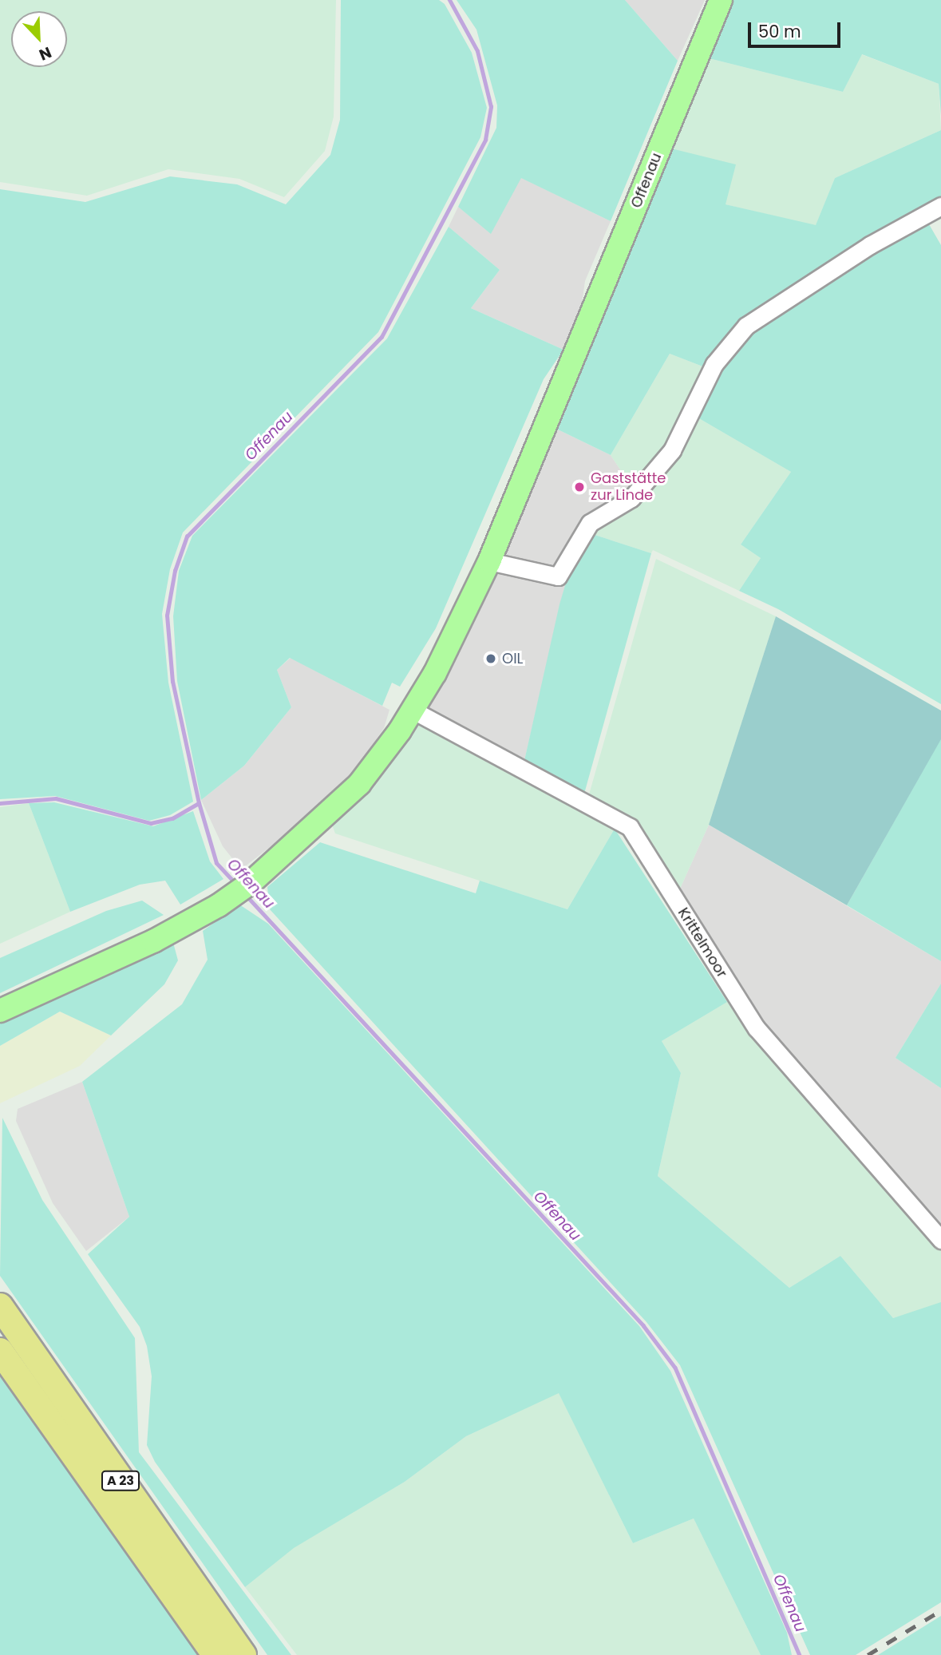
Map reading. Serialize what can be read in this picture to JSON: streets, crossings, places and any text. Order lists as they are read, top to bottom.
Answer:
{
  "streets": {
    "highway": ["A 23"],
    "main road": ["Offenau"],
    "street": ["Krittelmoor"]
  },
  "crossings": [
    ["Offenau", "Krittelmoor"]
  ],
  "water": ["Offenau"],
  "places": ["Gaststätte zur Linde", "OIL"],
  "scale_bar": "50 m",
  "north": "bottom right"
}
